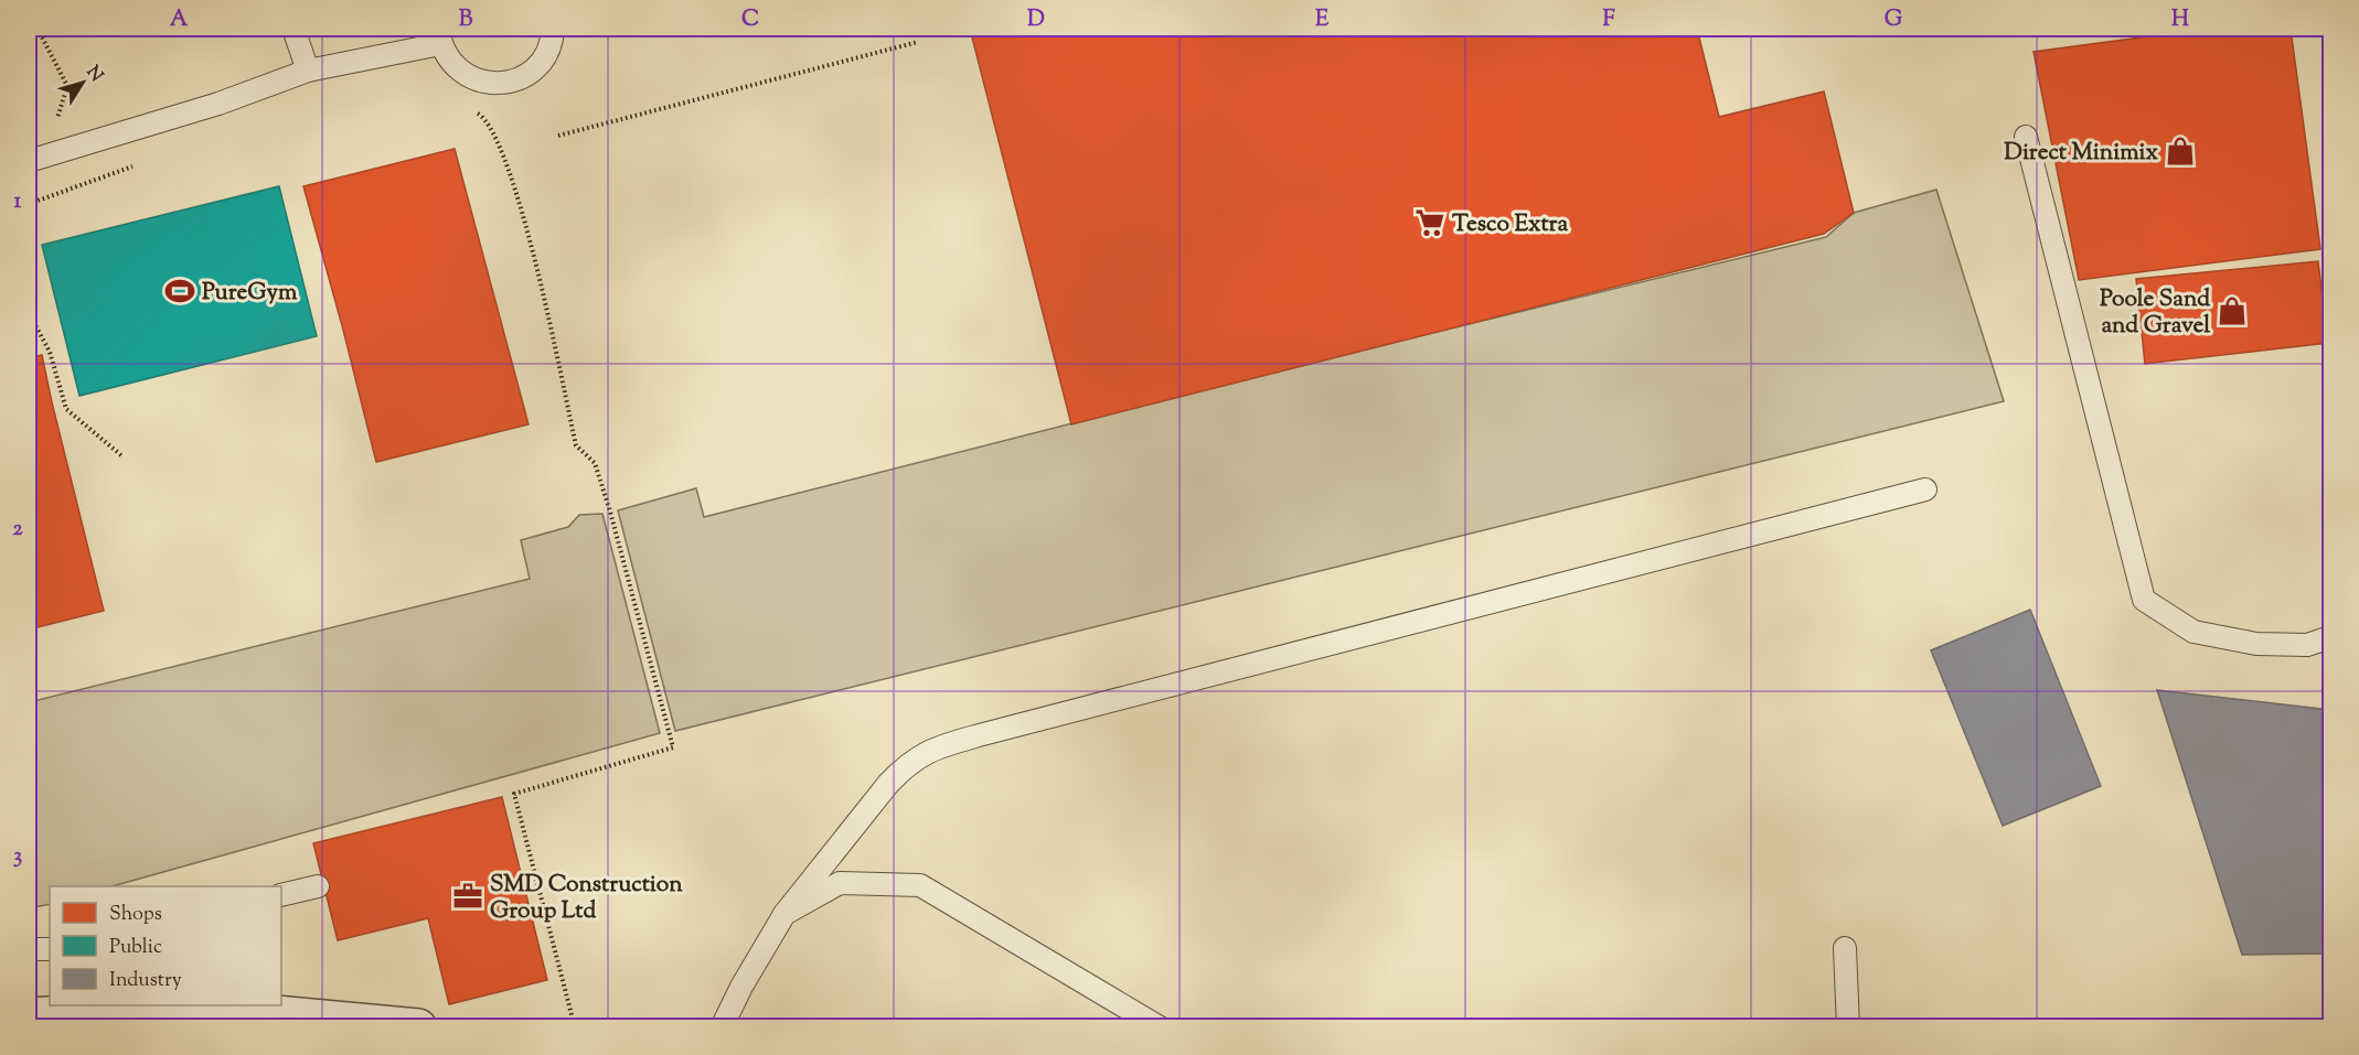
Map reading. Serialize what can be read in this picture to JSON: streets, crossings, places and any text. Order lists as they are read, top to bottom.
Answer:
{
  "places": {
    "shop": ["Direct Minimix", "Poole Sand and Gravel"],
    "supermarket": ["Tesco Extra"],
    "sports": ["PureGym"],
    "office": ["SMD Construction Group Ltd"]
  },
  "legend": ["Shops", "Public", "Industry"],
  "north": "top right",
  "grid": {
    "columns": [
      "A",
      "B",
      "C",
      "D",
      "E",
      "F",
      "G",
      "H"
    ],
    "rows": ["1", "2", "3"]
  }
}
